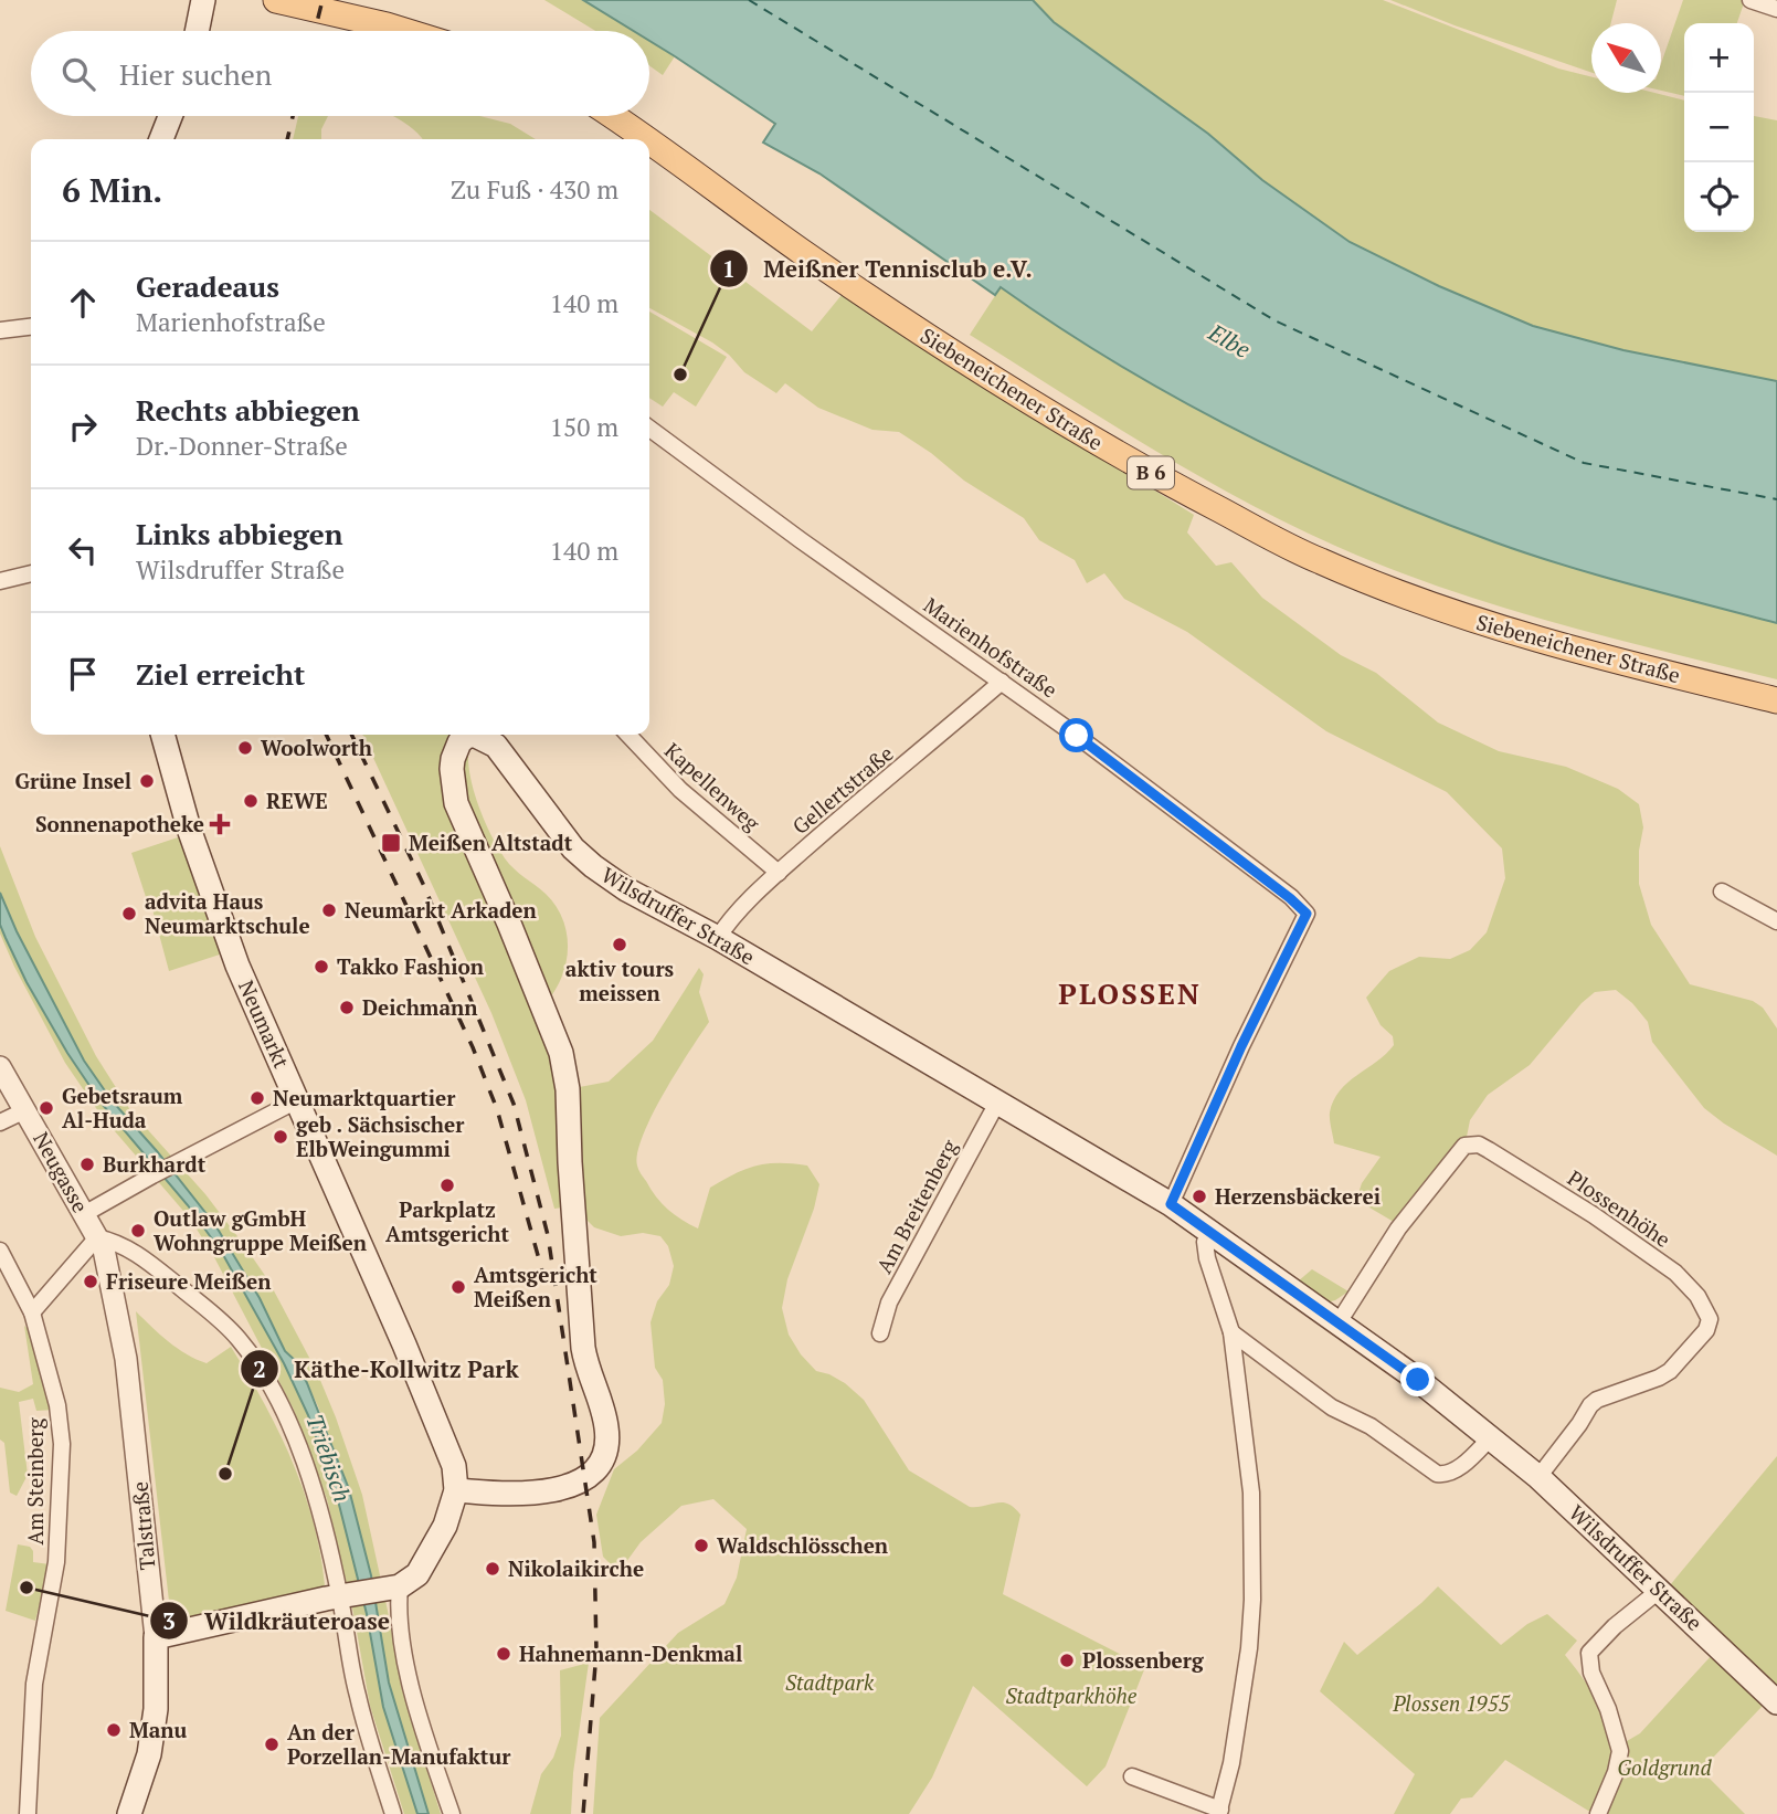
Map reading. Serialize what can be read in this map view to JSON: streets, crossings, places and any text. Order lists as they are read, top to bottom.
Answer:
{
  "streets": {
    "main road": [
      "Siebeneichener Straße",
      "B 6",
      "Wilsdruffer Straße",
      "Neumarkt",
      "Talstraße"
    ],
    "street": [
      "Marienhofstraße",
      "Kapellenweg",
      "Gellertstraße",
      "Neugasse",
      "Am Breitenberg",
      "Plossenhöhe",
      "Am Steinberg"
    ]
  },
  "crossings": [
    ["Marienhofstraße", "Gellertstraße"],
    ["Marienhofstraße", "Wilsdruffer Straße"],
    ["Kapellenweg", "Gellertstraße"],
    ["Gellertstraße", "Wilsdruffer Straße"],
    ["Wilsdruffer Straße", "Neumarkt"],
    ["Wilsdruffer Straße", "Am Breitenberg"],
    ["Wilsdruffer Straße", "Plossenhöhe"],
    ["Neugasse", "Talstraße"]
  ],
  "districts": ["PLOSSEN"],
  "water": ["Elbe", "Triebisch"],
  "parks": [
    "Stadtpark",
    "Stadtparkhöhe",
    "Plossen 1955",
    "Goldgrund"
  ],
  "places": {
    "other": [
      "Meißner Tennisclub e.V.",
      "Woolworth",
      "Grüne Insel",
      "REWE",
      "Neumarkt Arkaden",
      "advita Haus Neumarktschule",
      "aktiv tours meissen",
      "Takko Fashion",
      "Deichmann",
      "Neumarktquartier",
      "Gebetsraum Al-Huda",
      "geb . Sächsischer ElbWeingummi",
      "Burkhardt",
      "Parkplatz Amtsgericht",
      "Herzensbäckerei",
      "Outlaw gGmbH Wohngruppe Meißen",
      "Friseure Meißen",
      "Amtsgericht Meißen",
      "Käthe-Kollwitz Park",
      "Waldschlösschen",
      "Nikolaikirche",
      "Wildkräuteroase",
      "Hahnemann-Denkmal",
      "Plossenberg",
      "Manu",
      "An der Porzellan-Manufaktur"
    ],
    "health": ["Sonnenapotheke"],
    "transit": ["Meißen Altstadt"]
  },
  "north": "top left",
  "page": {
    "map_buttons": ["+", "−"],
    "search": "Hier suchen",
    "heading": ["6 Min.", "Zu Fuß · 430 m"],
    "list": [
      ["Geradeaus", "Marienhofstraße", "140 m"],
      ["Rechts abbiegen", "Dr.-Donner-Straße", "150 m"],
      ["Links abbiegen", "Wilsdruffer Straße", "140 m"],
      "Ziel erreicht"
    ]
  }
}
